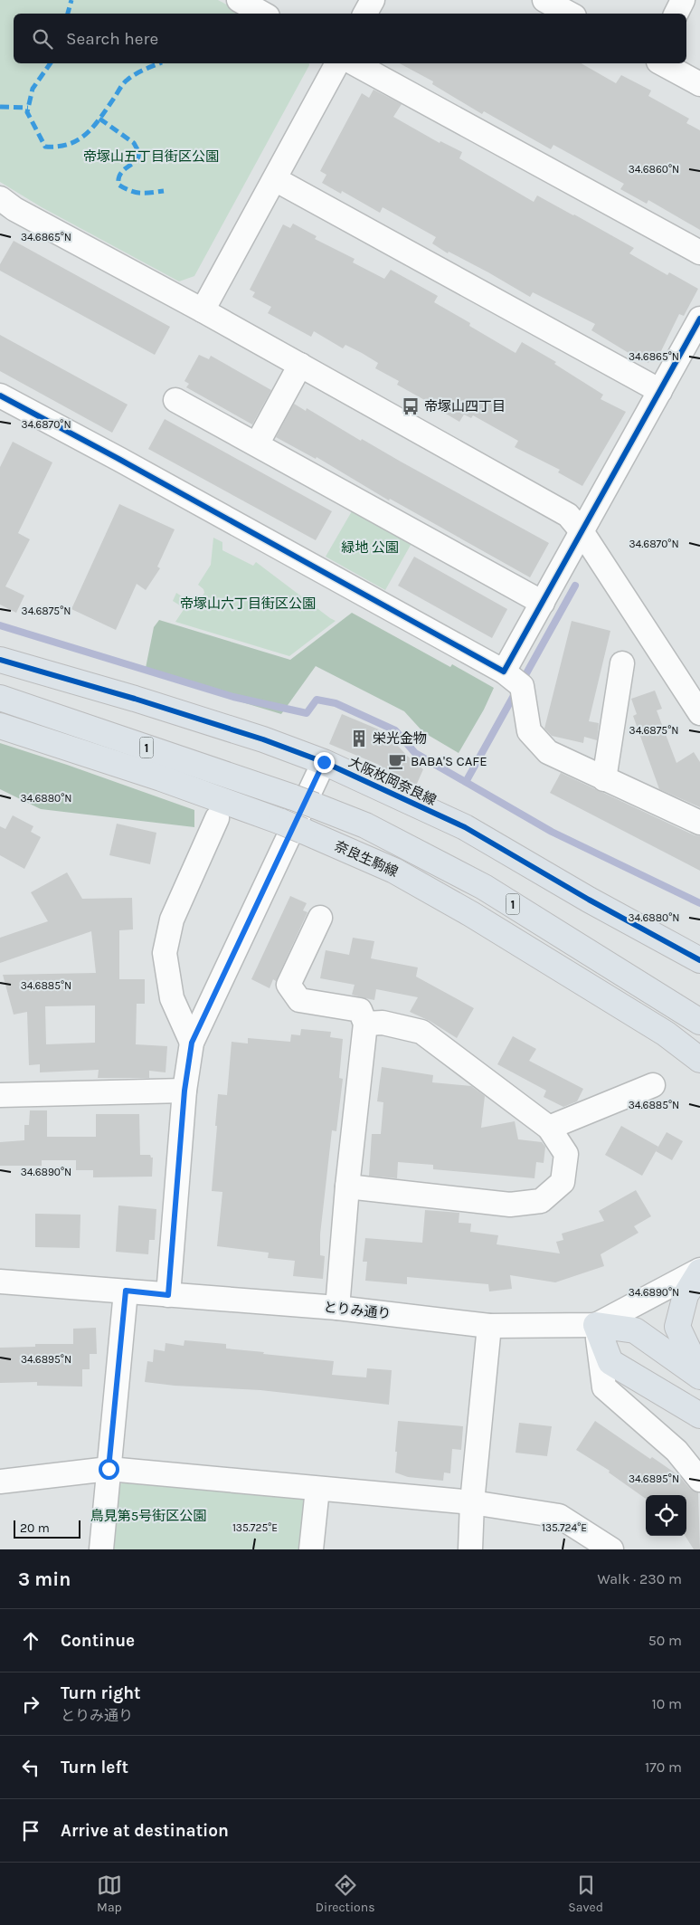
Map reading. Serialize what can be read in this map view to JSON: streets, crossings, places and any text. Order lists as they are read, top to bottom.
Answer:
{
  "streets": {
    "main road": ["1", "大阪枚岡奈良線", "奈良生駒線"],
    "street": ["とりみ通り"]
  },
  "parks": [
    "帝塚山五丁目街区公園",
    "緑地 公園",
    "帝塚山六丁目街区公園",
    "鳥見第5号街区公園"
  ],
  "places": {
    "bus stop": ["帝塚山四丁目"],
    "building": ["栄光金物"],
    "cafe": ["BABA'S CAFE"]
  },
  "scale_bar": "20 m",
  "page": {
    "search": "Search here",
    "scale": "20 m",
    "heading": ["3 min", "Walk · 230 m"],
    "list": [
      ["Continue", "50 m"],
      ["Turn right", "とりみ通り", "10 m"],
      ["Turn left", "170 m"],
      "Arrive at destination"
    ],
    "nav": ["Map", "Directions", "Saved"]
  },
  "coordinates": [
    "34.6860°N",
    "34.6865°N",
    "34.6870°N",
    "34.6875°N",
    "34.6880°N",
    "34.6885°N",
    "34.6890°N",
    "34.6895°N",
    "135.725°E",
    "135.724°E"
  ]
}
